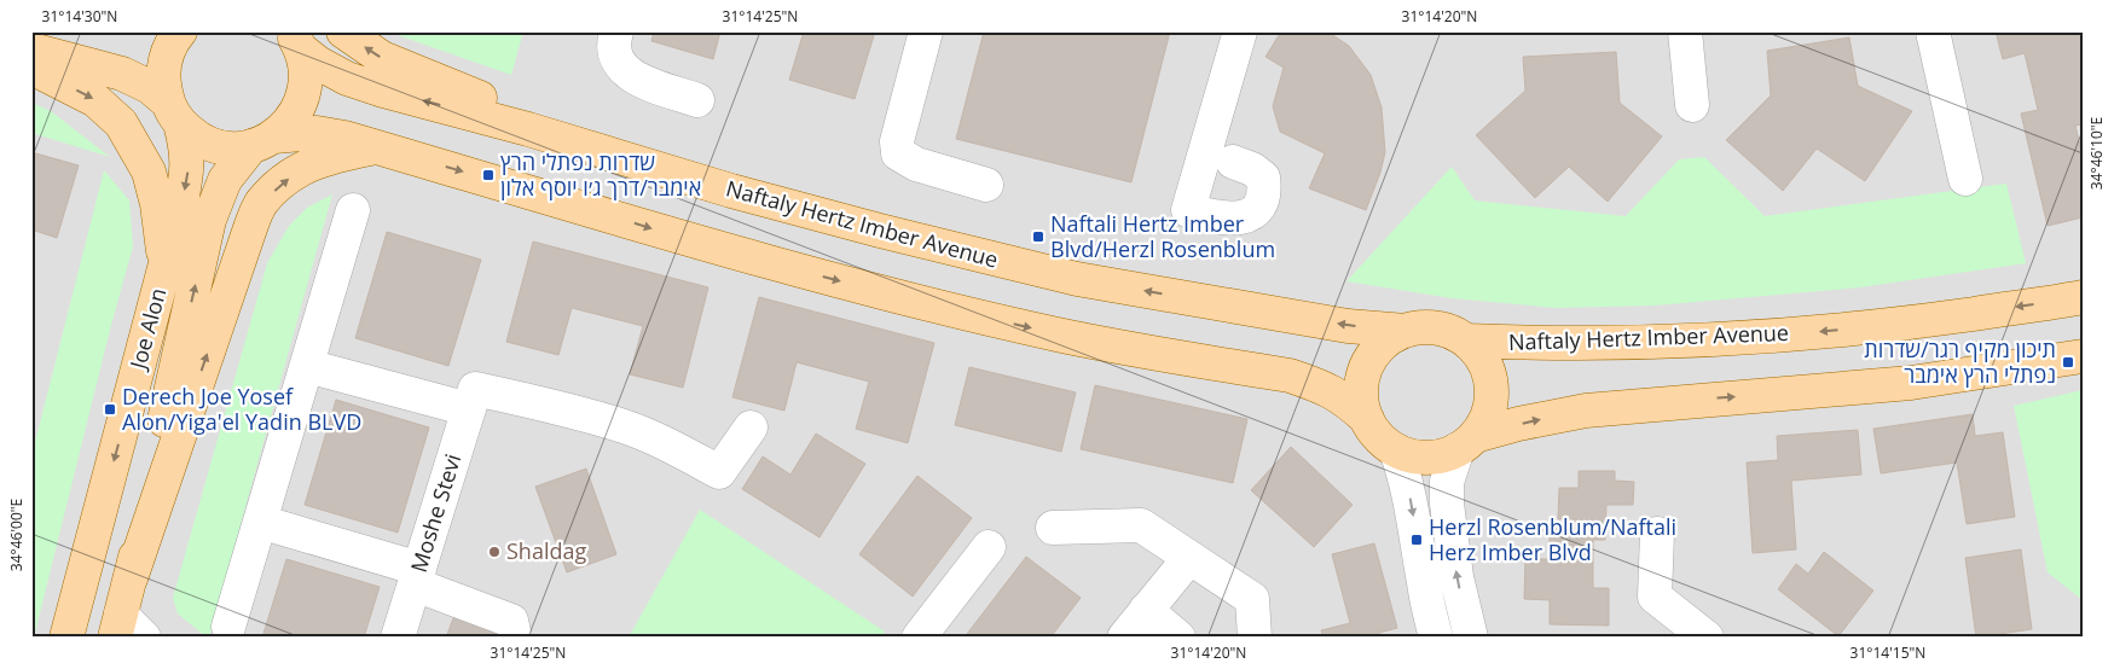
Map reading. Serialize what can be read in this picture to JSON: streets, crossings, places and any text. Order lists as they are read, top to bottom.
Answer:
{
  "streets": {
    "main road": ["Naftaly Hertz Imber Avenue", "Joe Alon"],
    "street": ["Moshe Stevi"]
  },
  "crossings": [
    ["Naftaly Hertz Imber Avenue", "Joe Alon"]
  ],
  "places": {
    "transit": [
      "שדרות נפתלי הרץ אימבר/דרך ג׳ו יוסף אלון",
      "Naftali Hertz Imber Blvd/Herzl Rosenblum",
      "תיכון מקיף רגר/שדרות נפתלי הרץ אימבר",
      "Derech Joe Yosef Alon/Yiga'el Yadin BLVD",
      "Herzl Rosenblum/Naftali Herz Imber Blvd"
    ],
    "other": ["Shaldag"]
  },
  "coordinates": [
    "31°14'30\"N",
    "31°14'25\"N",
    "31°14'20\"N",
    "34°46'10\"E",
    "34°46'00\"E",
    "31°14'15\"N"
  ]
}
